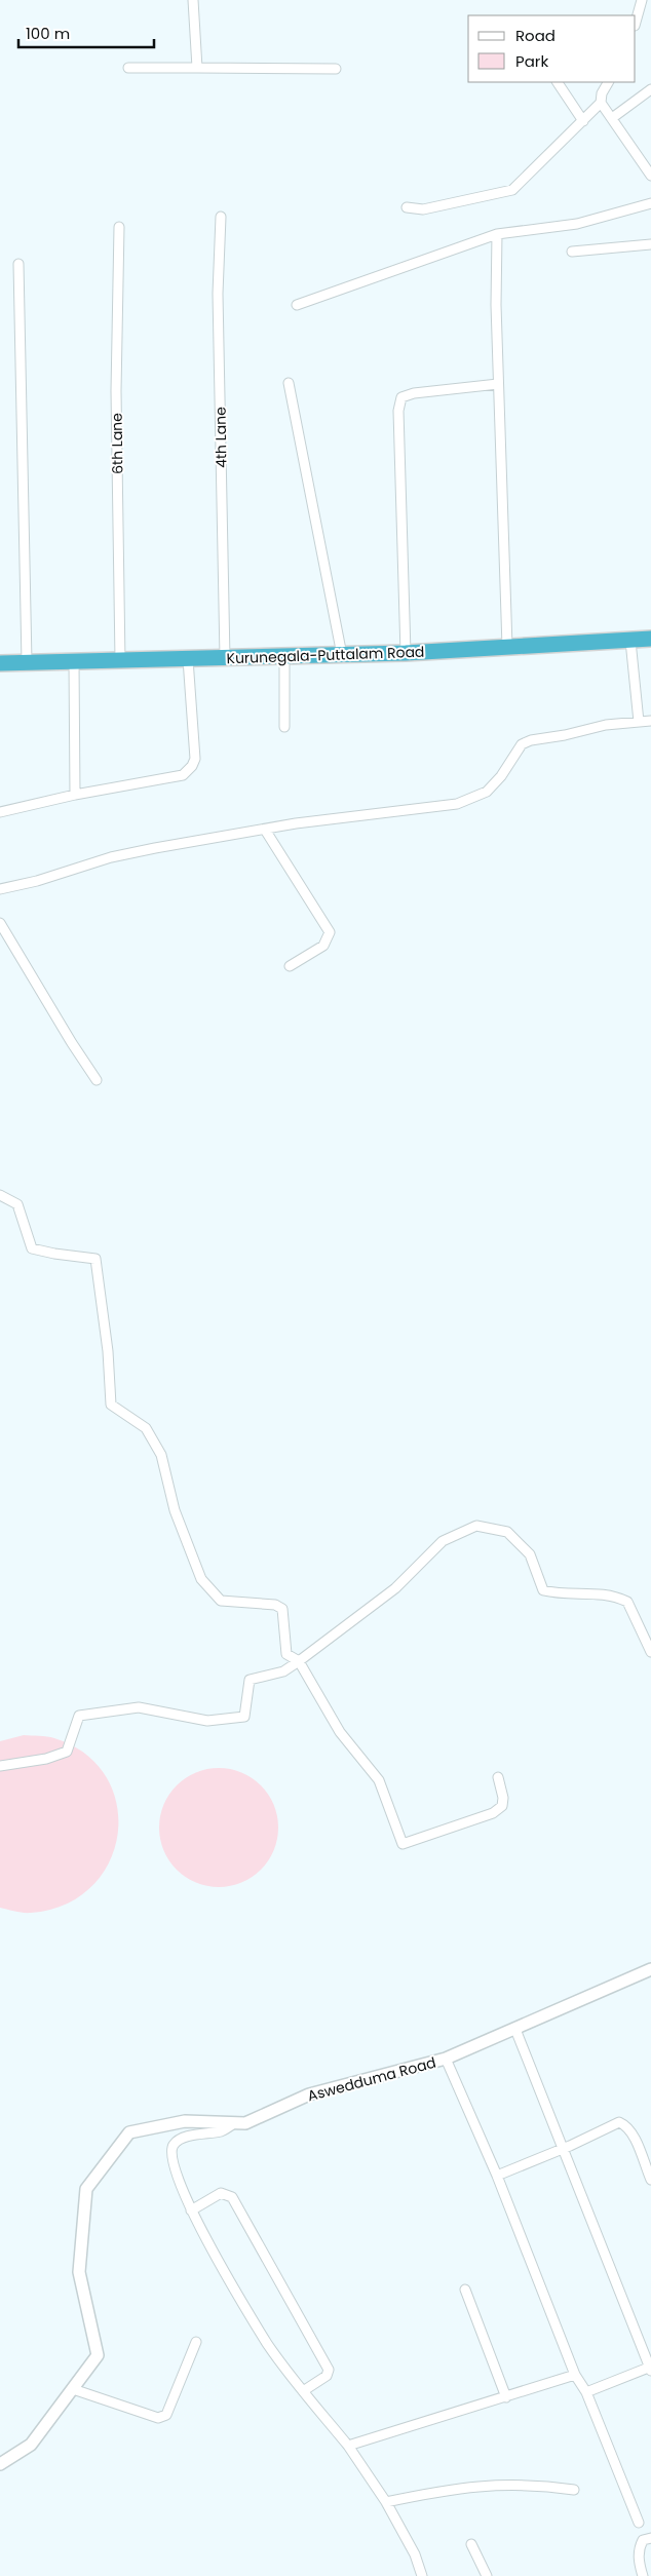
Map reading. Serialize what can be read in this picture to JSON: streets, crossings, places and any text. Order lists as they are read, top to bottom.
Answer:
{
  "streets": {
    "highway": ["Kurunegala-Puttalam Road"],
    "street": ["4th Lane", "6th Lane", "Aswedduma Road"]
  },
  "crossings": [
    ["4th Lane", "Kurunegala-Puttalam Road"],
    ["6th Lane", "Kurunegala-Puttalam Road"]
  ],
  "legend": ["Road", "Park"],
  "scale_bar": "100 m"
}
